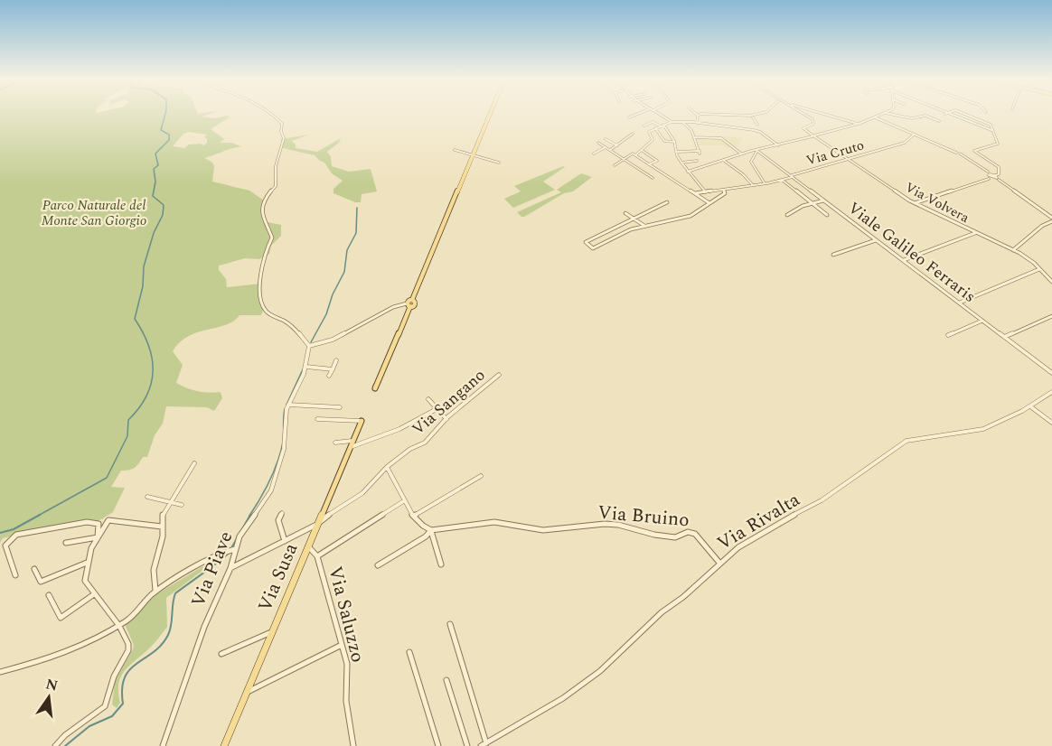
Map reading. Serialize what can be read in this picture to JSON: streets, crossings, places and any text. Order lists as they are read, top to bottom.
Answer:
{
  "streets": {
    "main road": ["Via Susa"],
    "street": [
      "Via Cruto",
      "Via Volvera",
      "Viale Galileo Ferraris",
      "Via Sangano",
      "Via Bruino",
      "Via Rivalta",
      "Via Piave",
      "Via Saluzzo"
    ]
  },
  "crossings": [
    ["Via Cruto", "Via Volvera"],
    ["Via Cruto", "Viale Galileo Ferraris"],
    ["Via Bruino", "Via Rivalta"],
    ["Via Susa", "Via Saluzzo"]
  ],
  "parks": ["Parco Naturale del Monte San Giorgio"],
  "north": "top"
}
